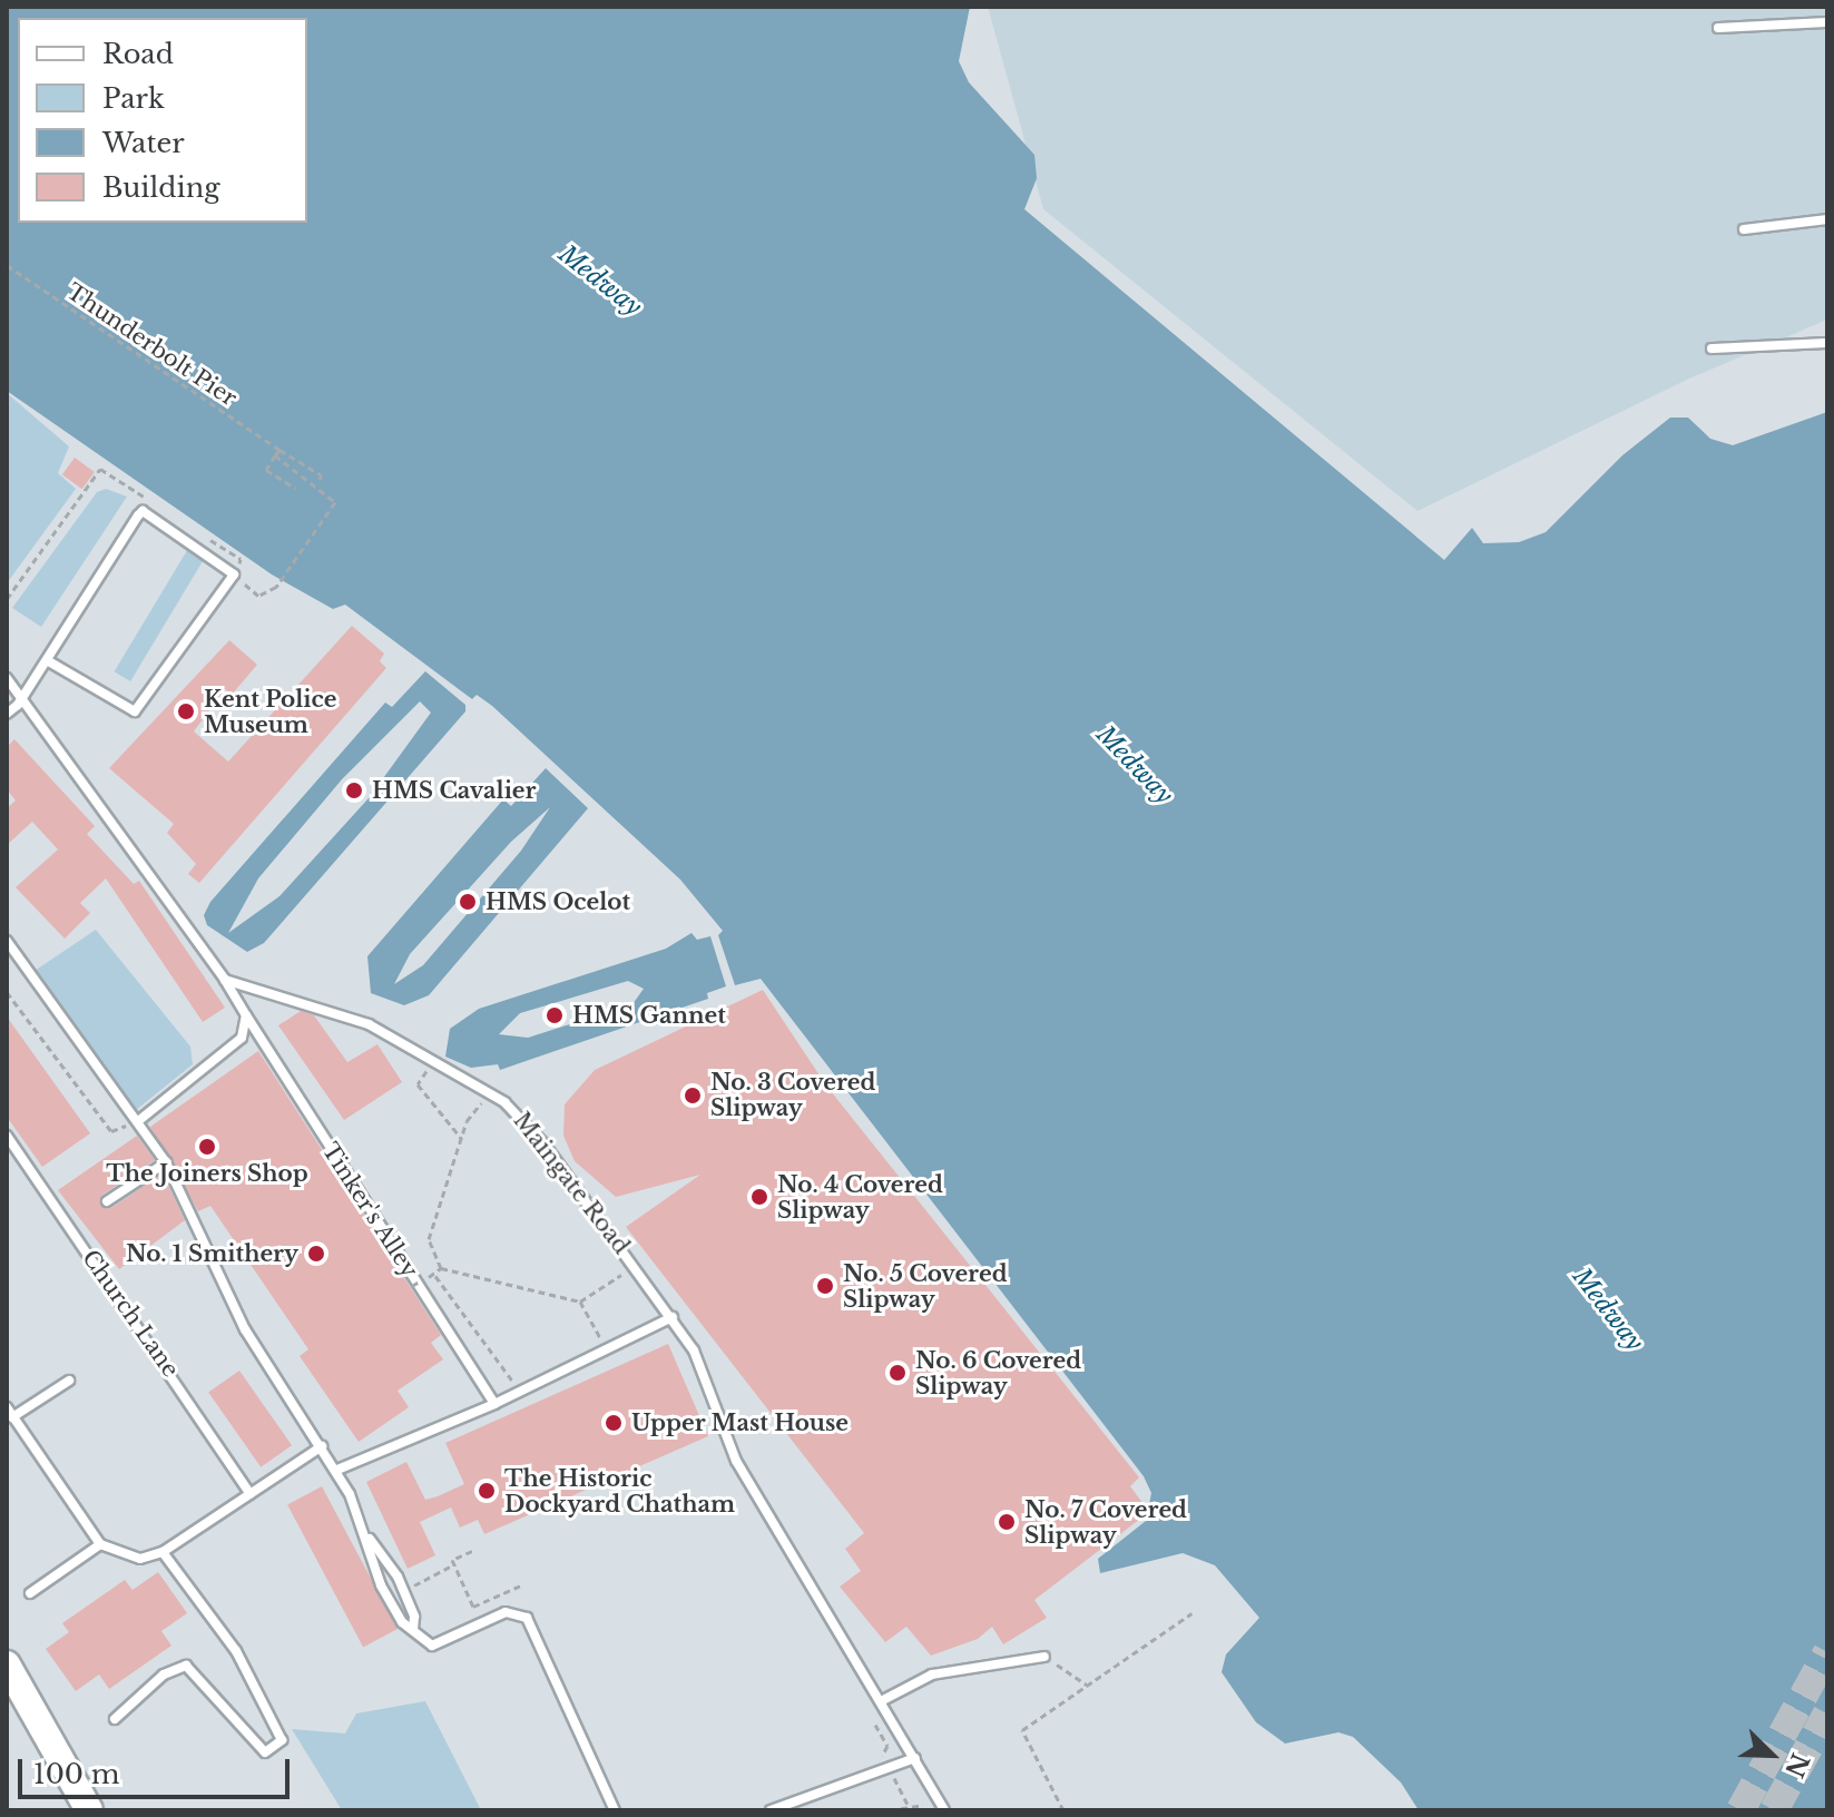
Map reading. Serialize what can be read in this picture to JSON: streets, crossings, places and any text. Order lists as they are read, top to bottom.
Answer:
{
  "streets": {
    "lane": ["Maingate Road", "Tinker's Alley", "Church Lane"],
    "path": ["Thunderbolt Pier"]
  },
  "crossings": [
    ["Maingate Road", "Tinker's Alley"]
  ],
  "water": ["Medway"],
  "places": [
    "Kent Police Museum",
    "HMS Cavalier",
    "HMS Ocelot",
    "HMS Gannet",
    "No. 3 Covered Slipway",
    "The Joiners Shop",
    "No. 4 Covered Slipway",
    "No. 1 Smithery",
    "No. 5 Covered Slipway",
    "No. 6 Covered Slipway",
    "Upper Mast House",
    "The Historic Dockyard Chatham",
    "No. 7 Covered Slipway"
  ],
  "legend": [
    "Road",
    "Park",
    "Water",
    "Building"
  ],
  "scale_bar": "100 m",
  "north": "bottom right"
}
